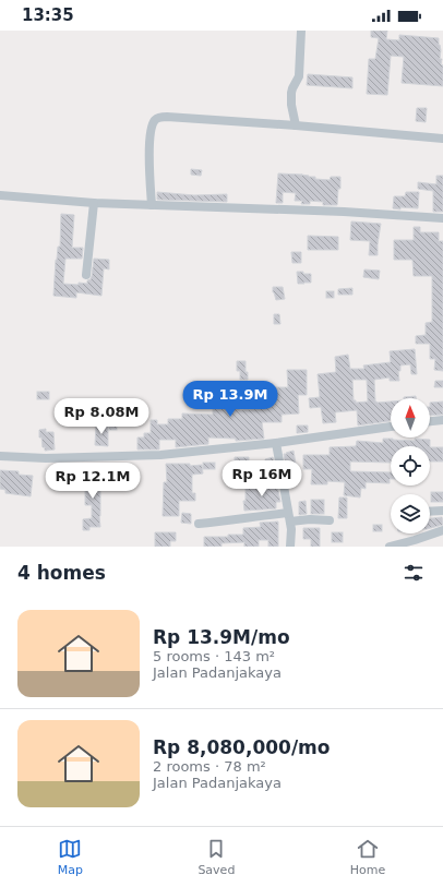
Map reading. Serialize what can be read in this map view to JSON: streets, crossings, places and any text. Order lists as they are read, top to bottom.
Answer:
{
  "north": "top",
  "page": {
    "status": "13:35",
    "price": [
      "Rp 13.9M",
      "Rp 8.08M",
      "Rp 16M",
      "Rp 12.1M"
    ],
    "heading": "4 homes",
    "list": [
      {
        "name": "Rp 13.9M/mo",
        "note": "5 rooms · 143 m² · Jalan Padanjakaya"
      },
      {
        "name": "Rp 8,080,000/mo",
        "note": "2 rooms · 78 m² · Jalan Padanjakaya"
      }
    ],
    "tabs": ["Map", "Saved", "Home"]
  }
}
